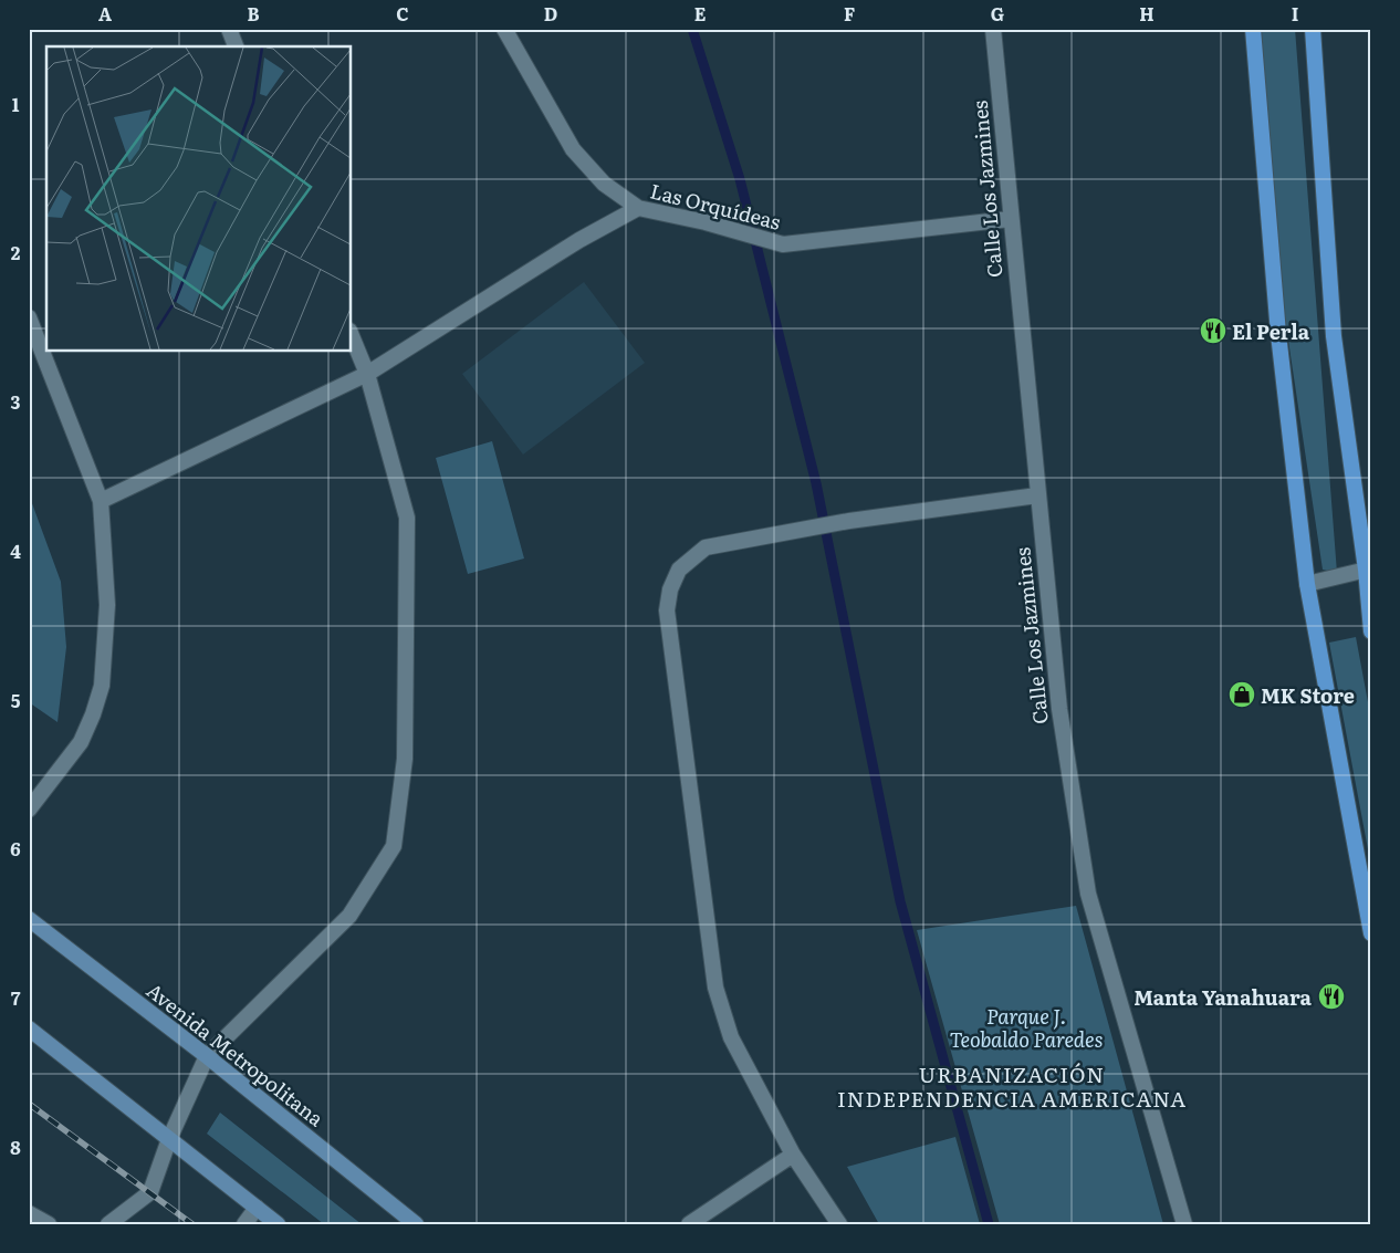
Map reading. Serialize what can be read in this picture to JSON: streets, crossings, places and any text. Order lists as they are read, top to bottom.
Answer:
{
  "streets": {
    "main road": ["Avenida Metropolitana"],
    "street": ["Calle Los Jazmines", "Las Orquídeas"]
  },
  "crossings": [
    ["Calle Los Jazmines", "Las Orquídeas"]
  ],
  "districts": ["URBANIZACIÓN INDEPENDENCIA AMERICANA"],
  "parks": ["Parque J. Teobaldo Paredes"],
  "places": {
    "restaurant": ["El Perla", "Manta Yanahuara"],
    "shop": ["MK Store"]
  },
  "grid": {
    "columns": [
      "A",
      "B",
      "C",
      "D",
      "E",
      "F",
      "G",
      "H",
      "I"
    ],
    "rows": [
      "1",
      "2",
      "3",
      "4",
      "5",
      "6",
      "7",
      "8"
    ]
  }
}
